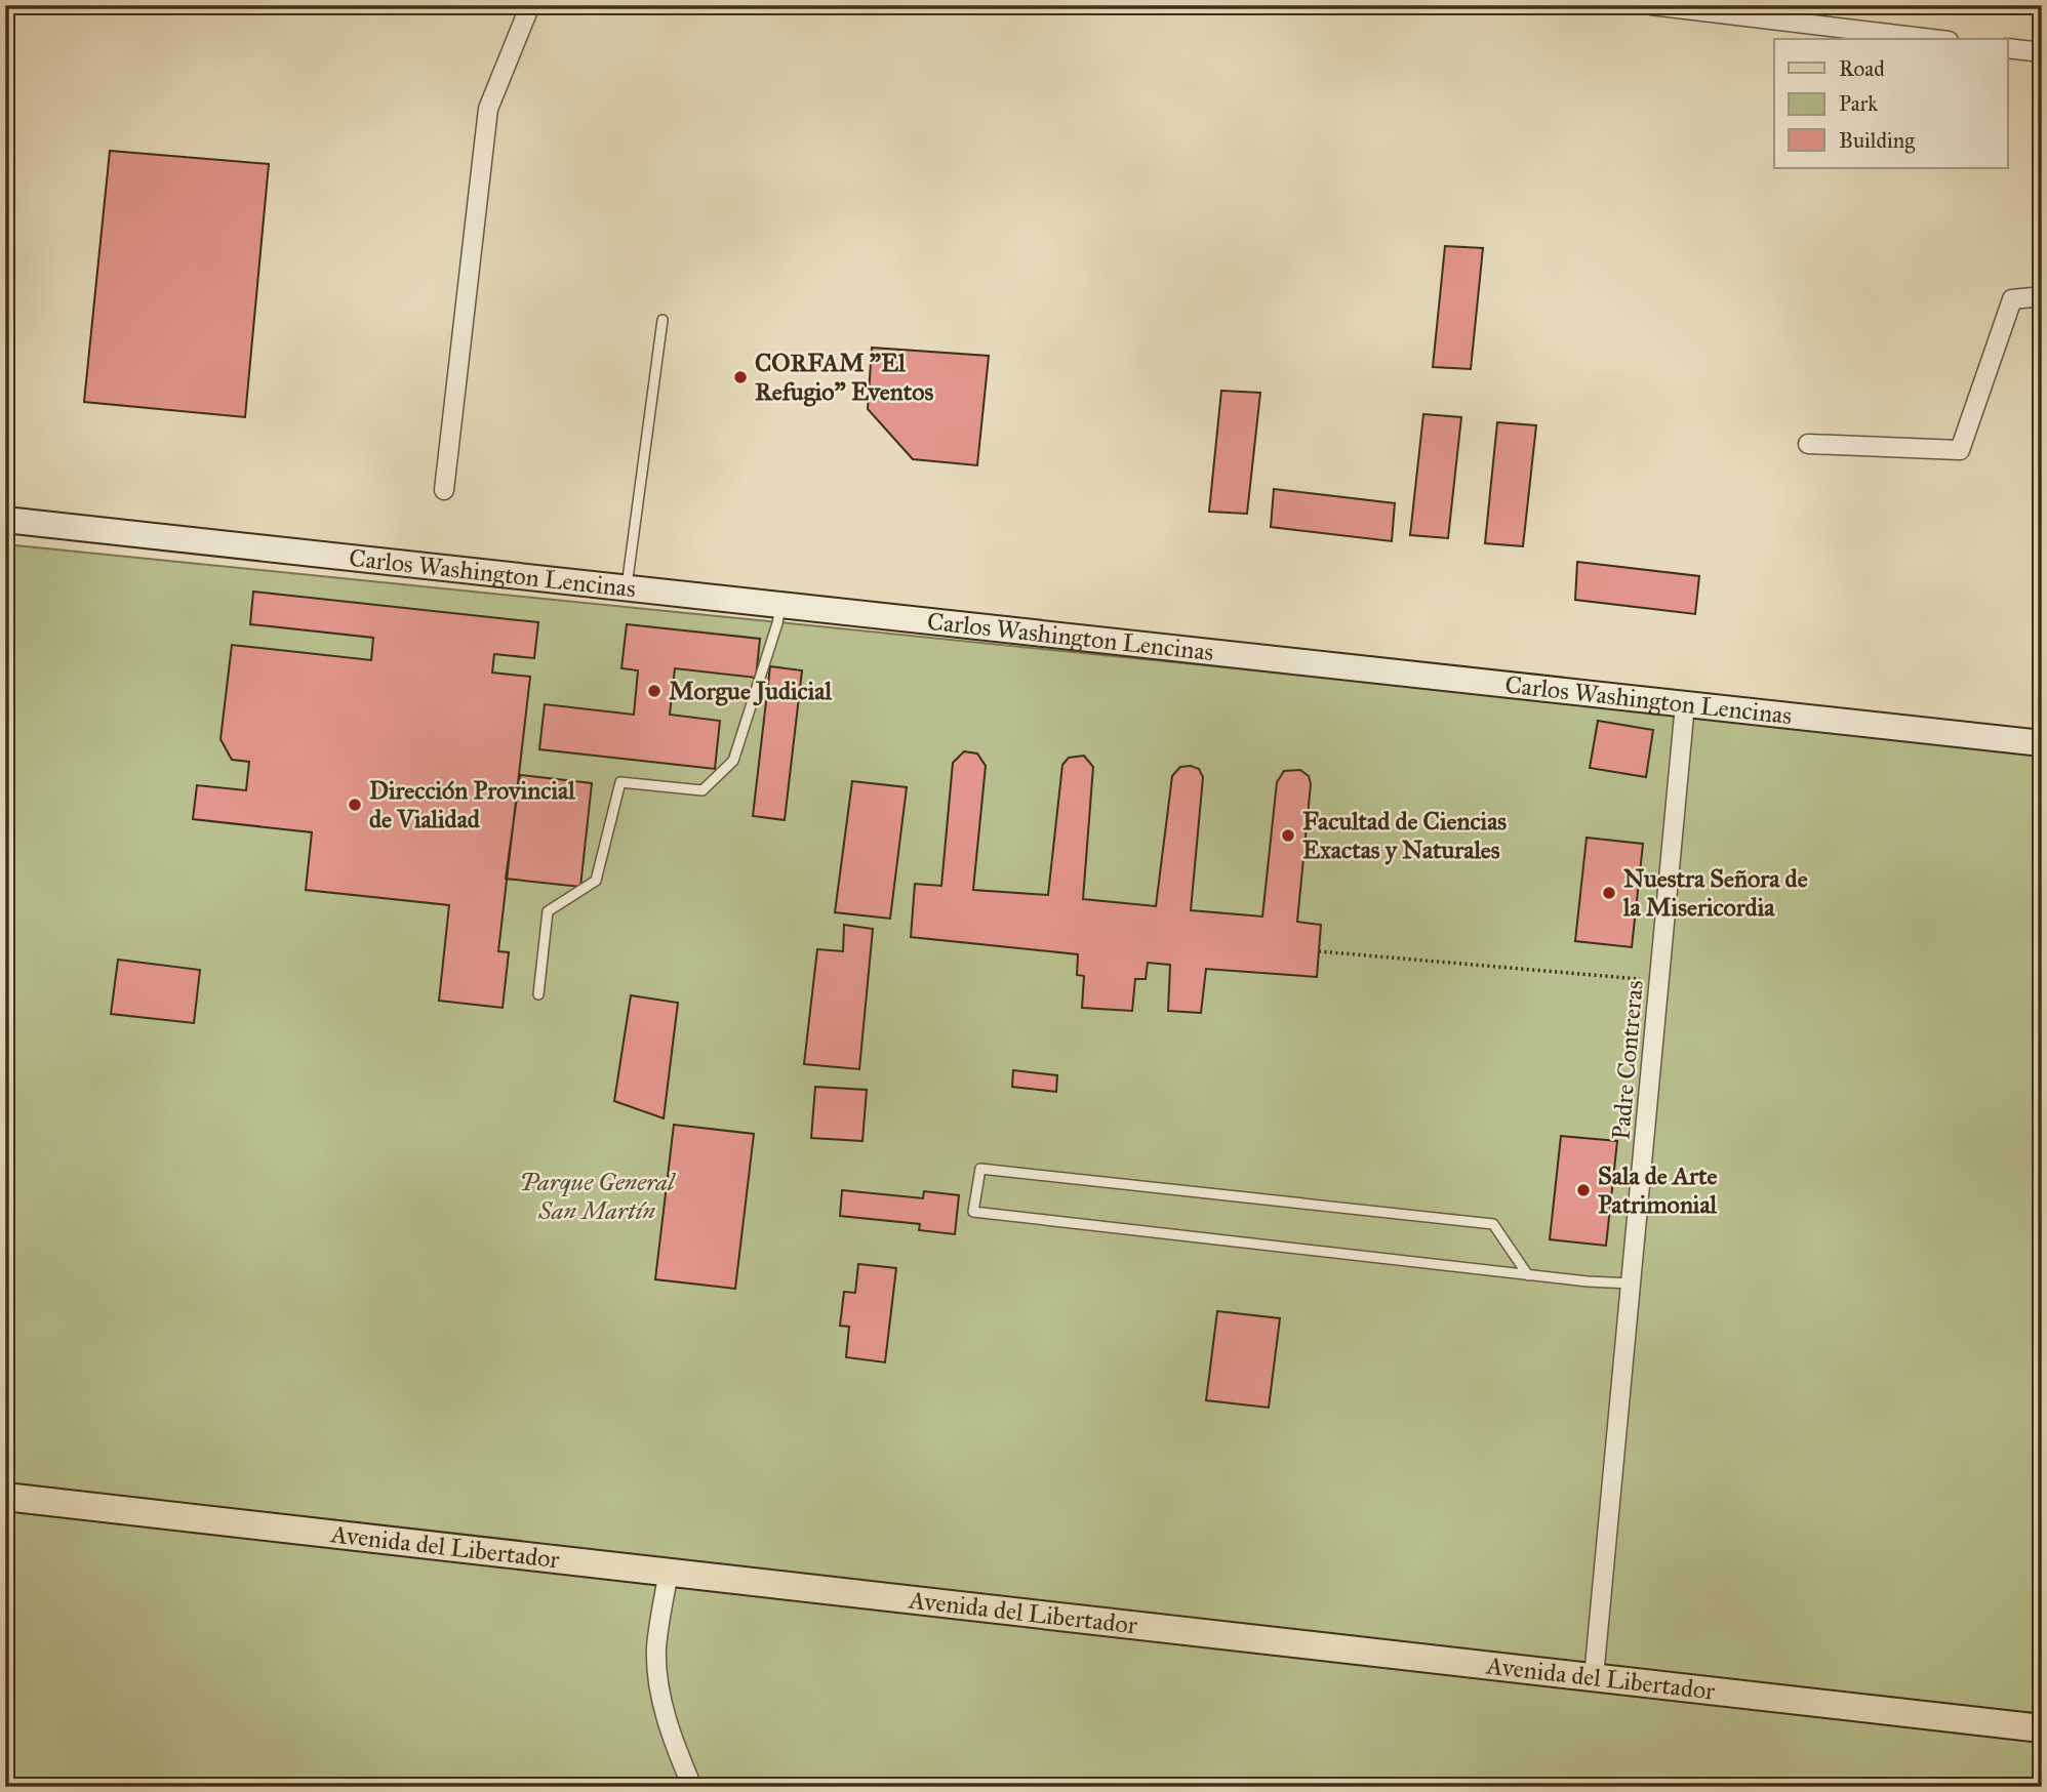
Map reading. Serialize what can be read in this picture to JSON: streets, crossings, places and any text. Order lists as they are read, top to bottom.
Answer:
{
  "streets": {
    "main road": ["Carlos Washington Lencinas", "Avenida del Libertador"],
    "street": ["Padre Contreras"]
  },
  "crossings": [
    ["Carlos Washington Lencinas", "Padre Contreras"],
    ["Padre Contreras", "Avenida del Libertador"]
  ],
  "parks": ["Parque General San Martín"],
  "places": [
    "CORFAM \"El Refugio\" Eventos",
    "Morgue Judicial",
    "Dirección Provincial de Vialidad",
    "Facultad de Ciencias Exactas y Naturales",
    "Nuestra Señora de la Misericordia",
    "Sala de Arte Patrimonial"
  ],
  "legend": ["Road", "Park", "Building"]
}
